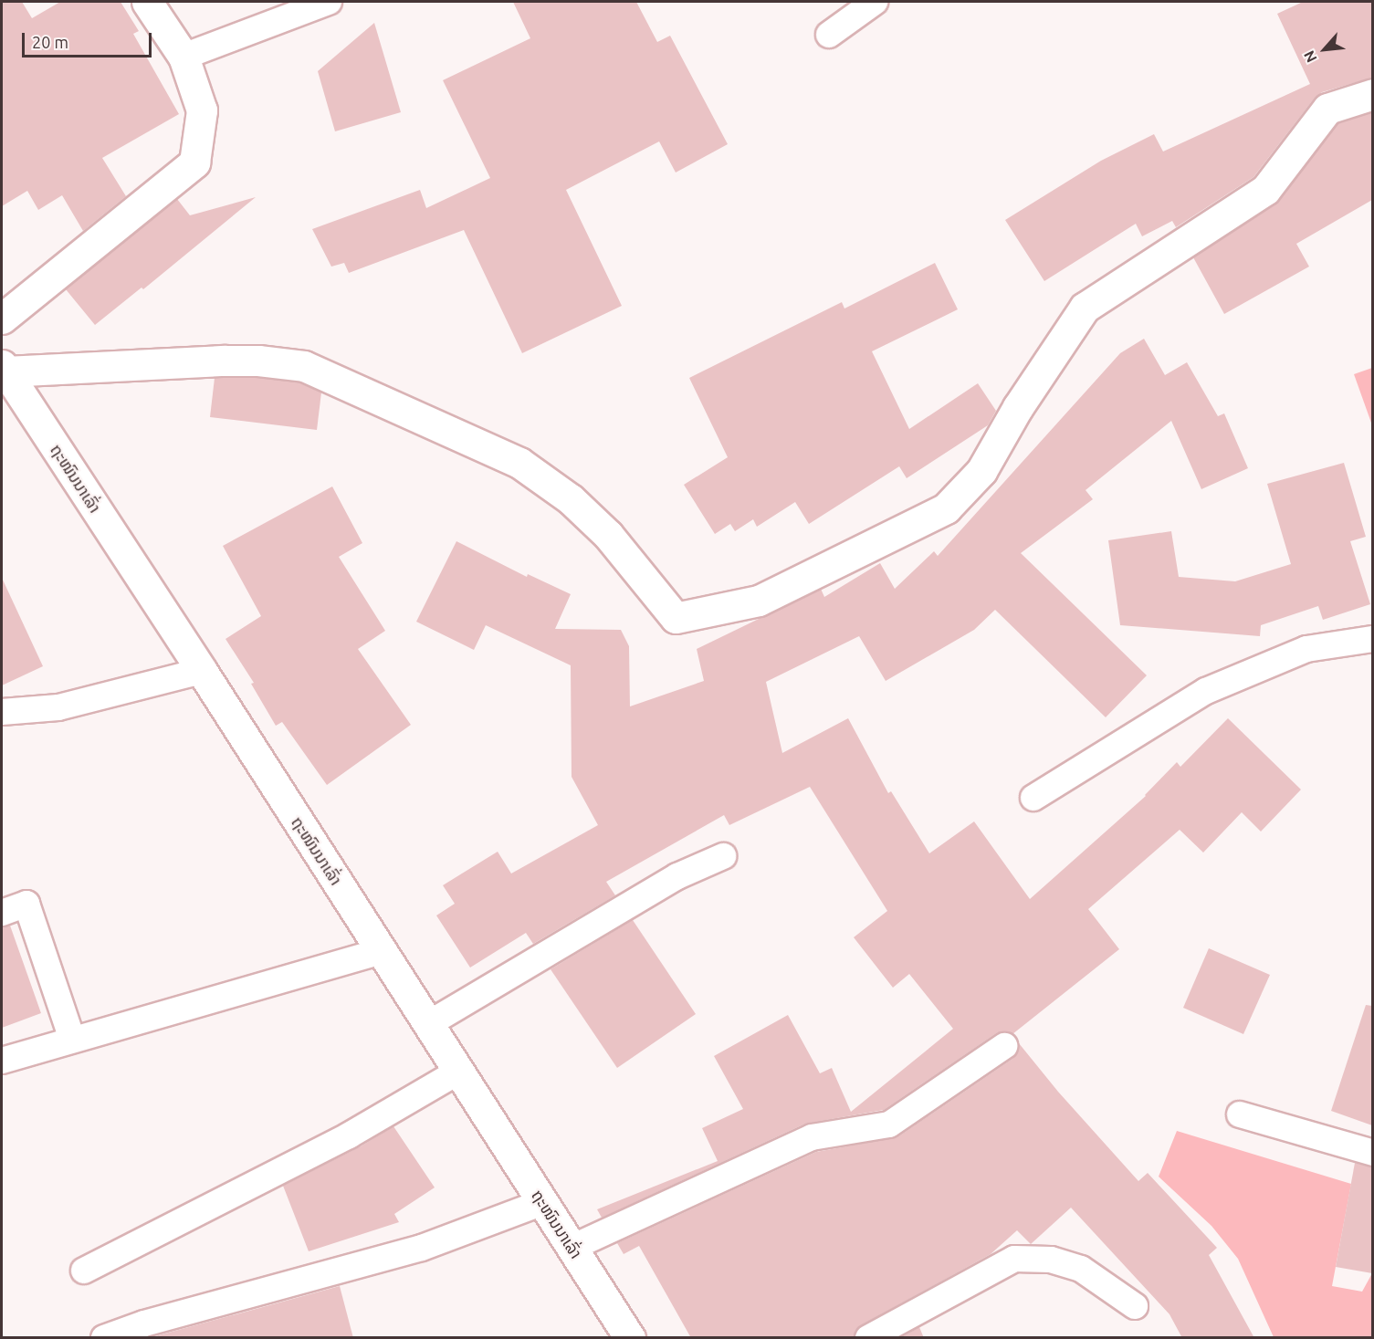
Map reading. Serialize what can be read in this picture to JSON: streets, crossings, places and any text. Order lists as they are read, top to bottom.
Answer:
{
  "streets": {
    "street": ["ຖະໜົນນາເລົ່າ"]
  },
  "scale_bar": "20 m",
  "north": "bottom left"
}
